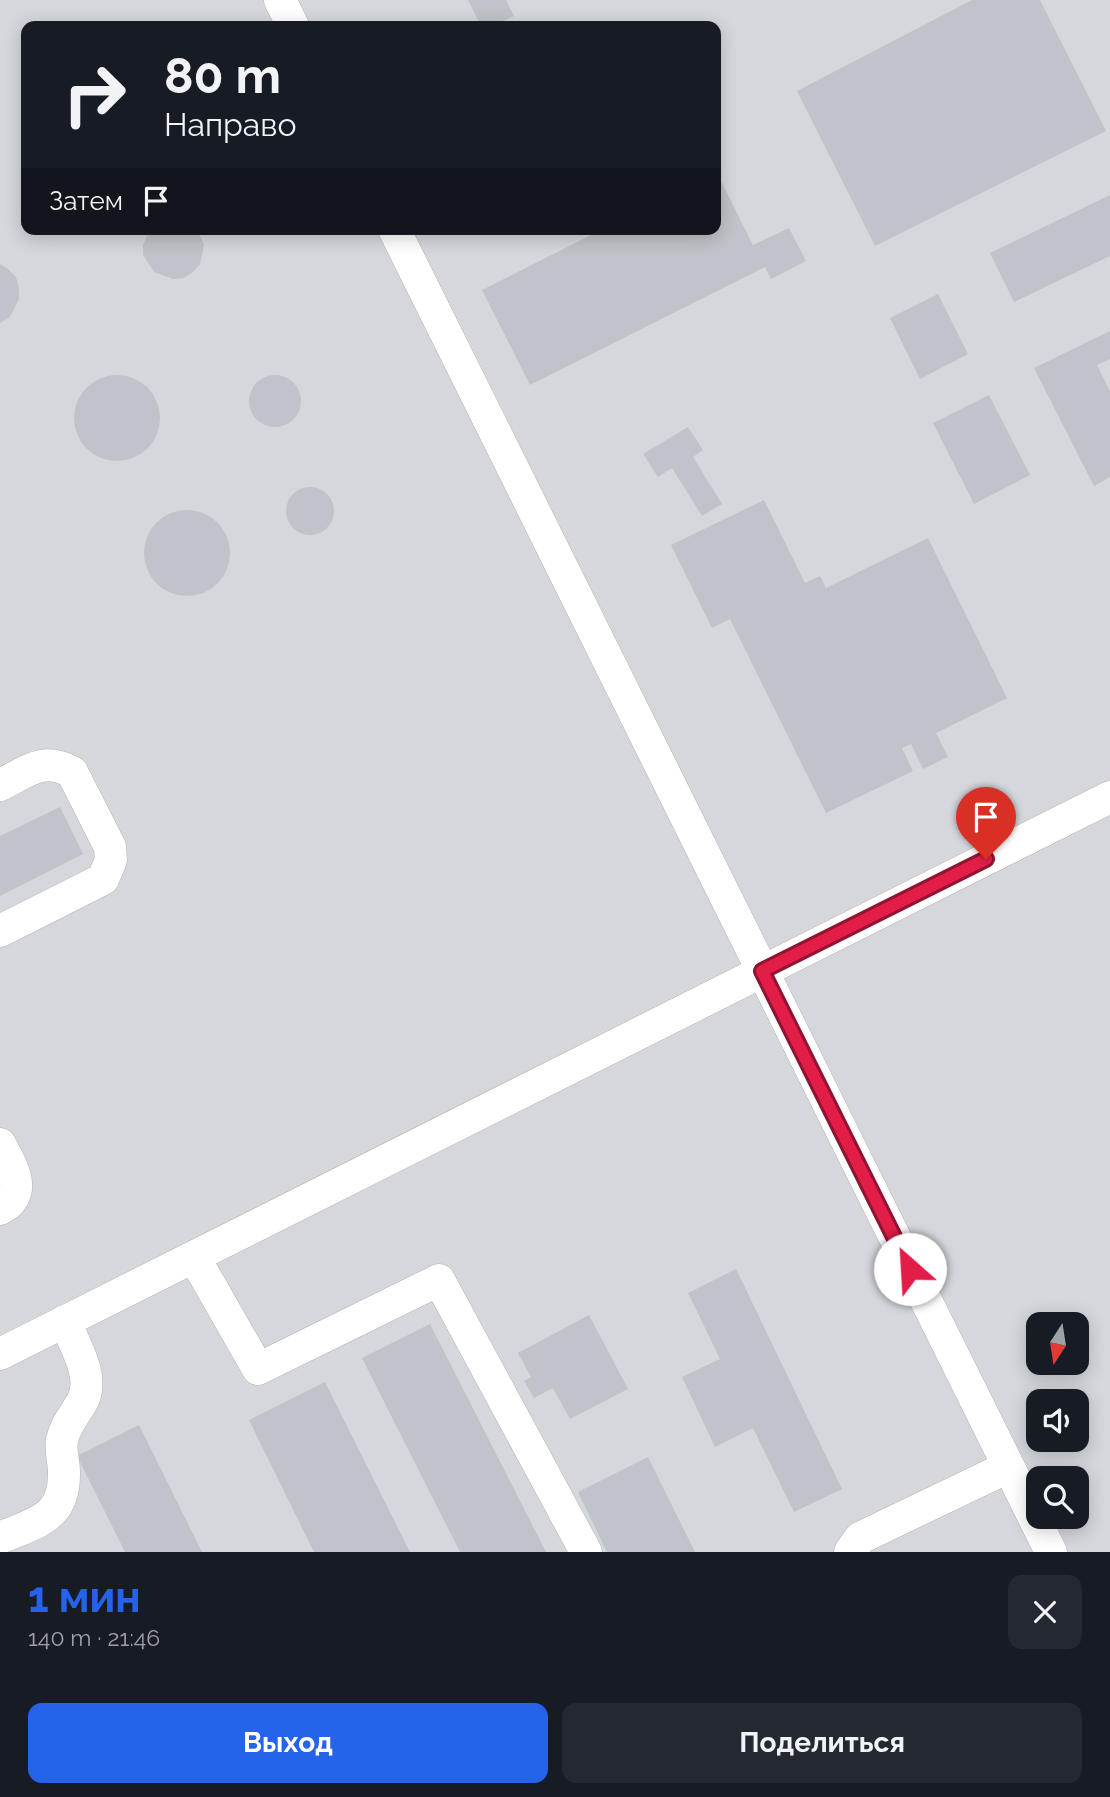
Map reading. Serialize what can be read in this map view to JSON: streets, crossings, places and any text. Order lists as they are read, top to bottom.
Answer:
{
  "north": "bottom",
  "page": {
    "turn": ["80 m", "Направо"],
    "then": "Затем",
    "heading": ["1 мин", "140 m · 21:46"],
    "buttons": ["Выход", "Поделиться"]
  }
}
